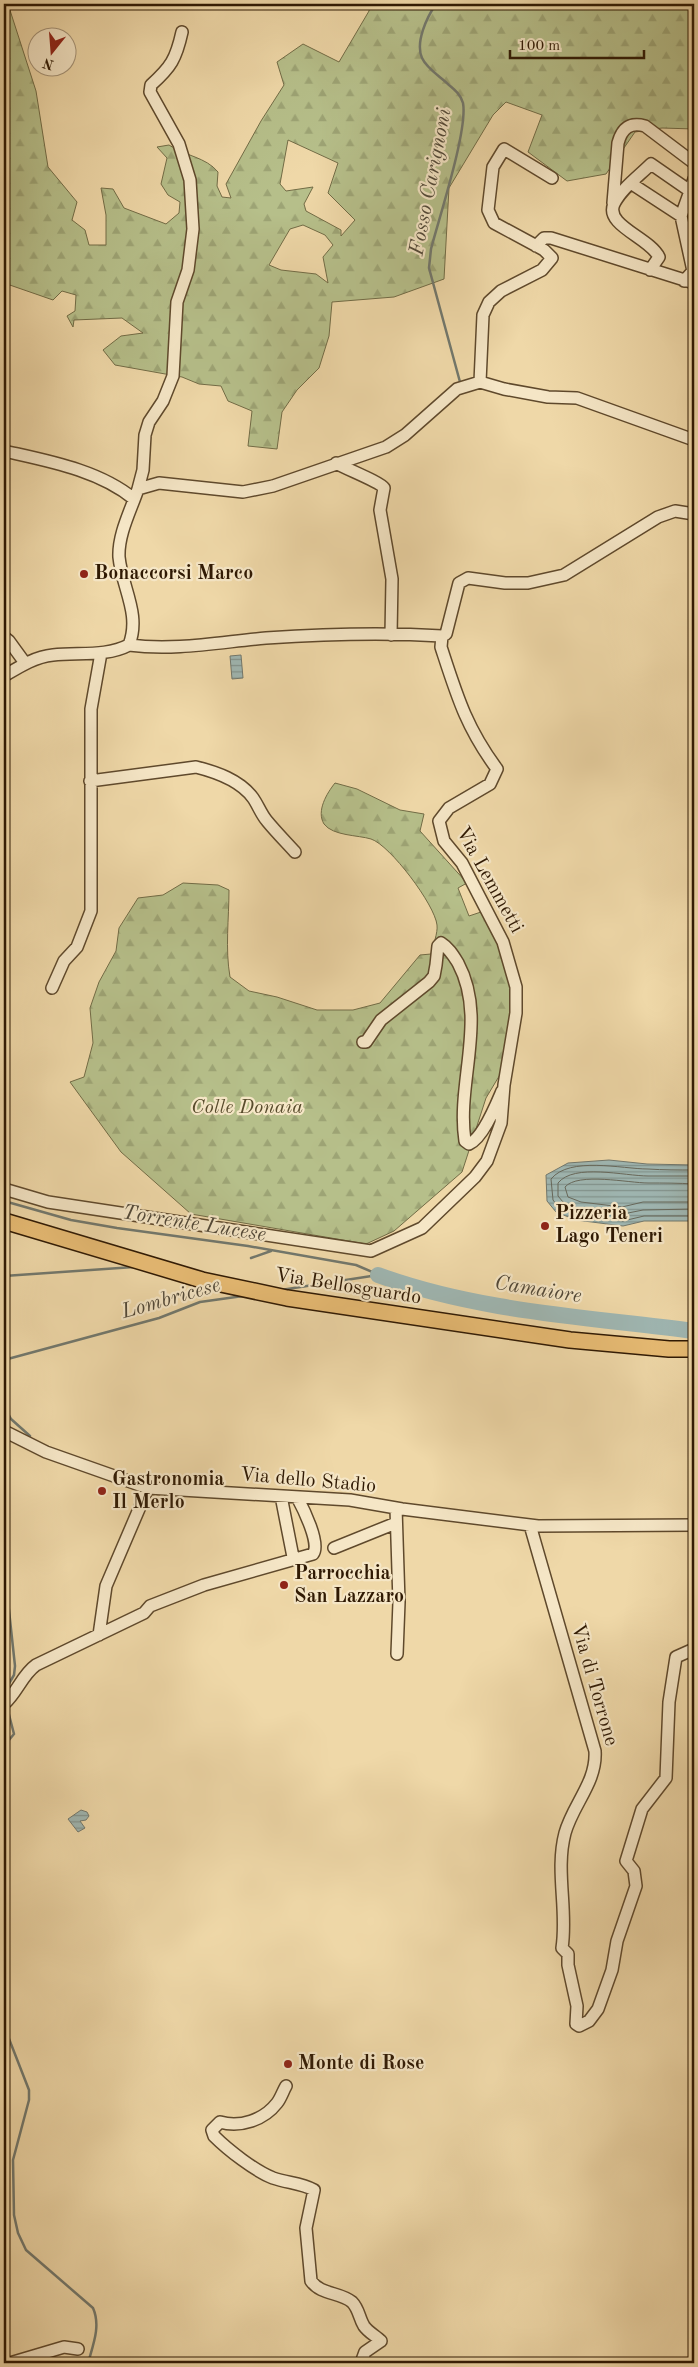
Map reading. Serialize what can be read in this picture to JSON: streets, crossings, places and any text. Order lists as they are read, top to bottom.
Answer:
{
  "streets": {
    "main road": ["Via Bellosguardo"],
    "street": ["Via Lemmetti", "Via dello Stadio", "Via di Torrone"]
  },
  "crossings": [
    ["Via dello Stadio", "Via di Torrone"]
  ],
  "water": [
    "Fosso Carignoni",
    "Torrente Lucese",
    "Camaiore",
    "Lombricese"
  ],
  "parks": ["Colle Donaia"],
  "places": [
    "Bonaccorsi Marco",
    "Pizzeria Lago Teneri",
    "Gastronomia Il Merlo",
    "Parrocchia San Lazzaro",
    "Monte di Rose"
  ],
  "scale_bar": "100 m",
  "north": "bottom"
}
